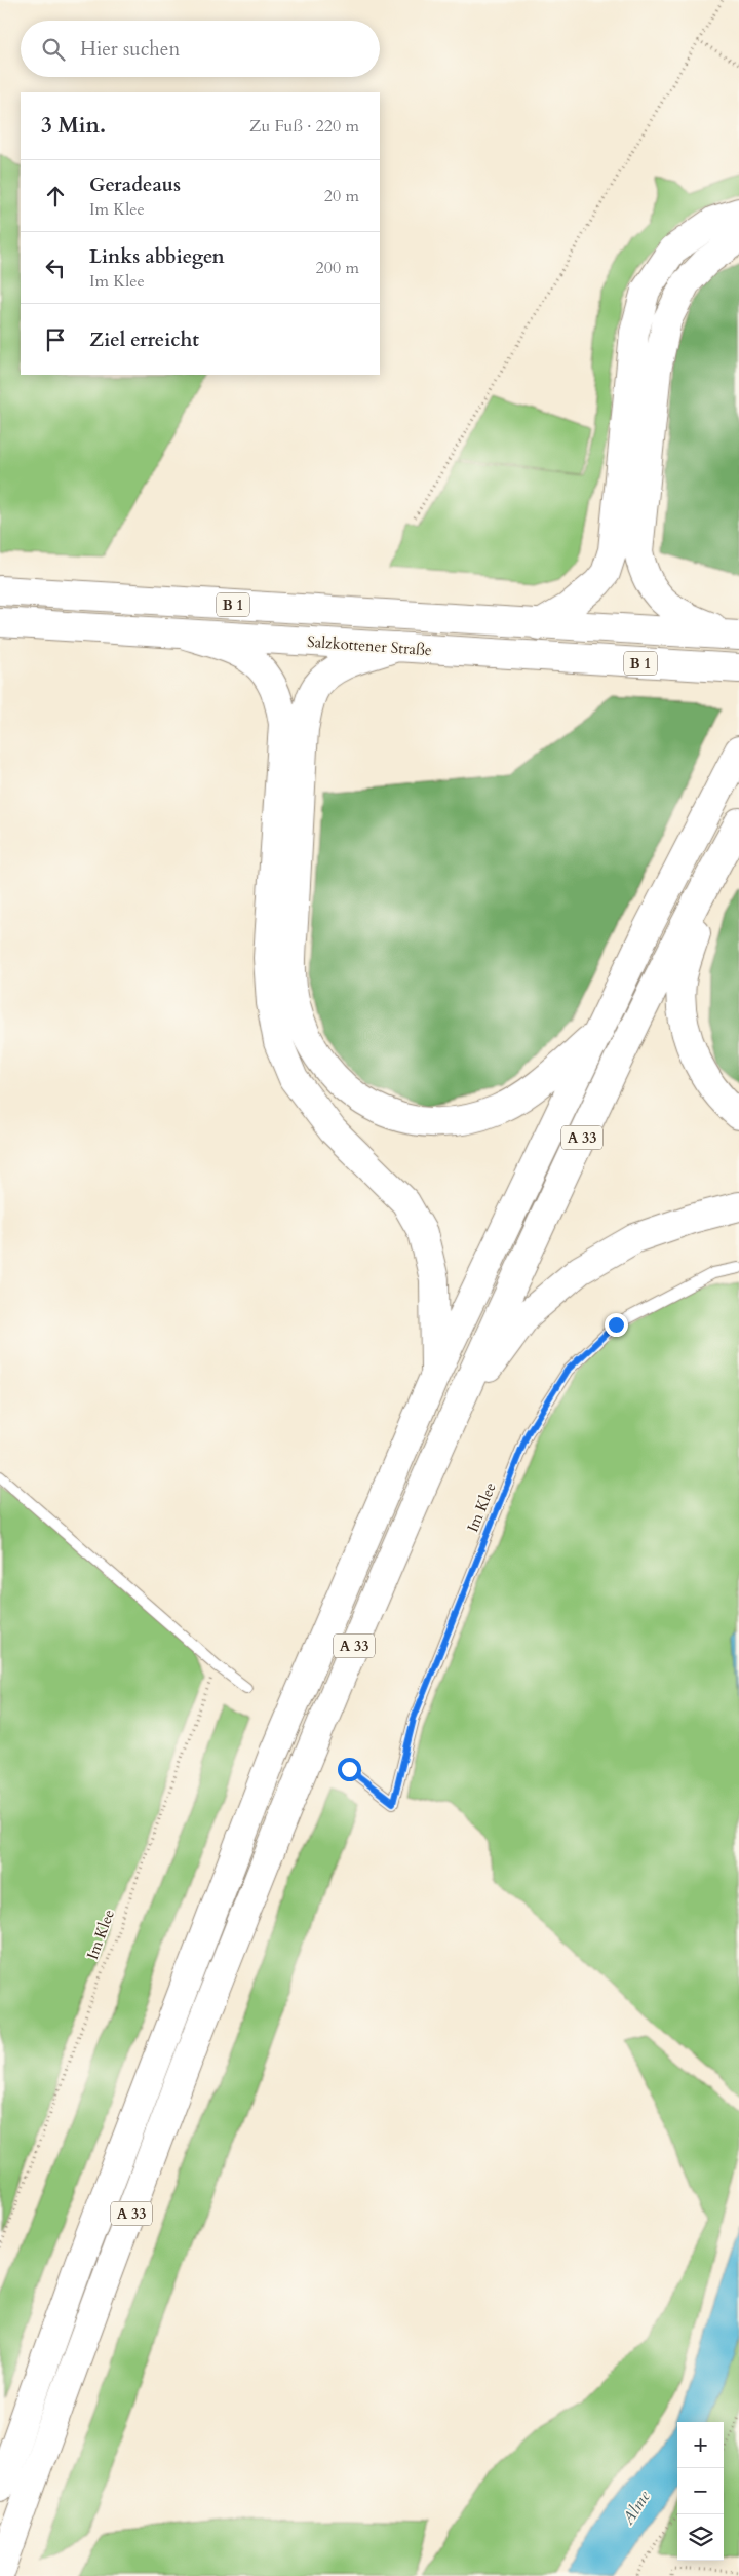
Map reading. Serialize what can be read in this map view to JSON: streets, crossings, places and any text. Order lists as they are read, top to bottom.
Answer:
{
  "streets": {
    "highway": ["B 1", "Salzkottener Straße", "A 33"],
    "lane": ["Im Klee"]
  },
  "water": ["Alme"],
  "page": {
    "search": "Hier suchen",
    "heading": ["3 Min.", "Zu Fuß · 220 m"],
    "list": [
      ["Geradeaus", "Im Klee", "20 m"],
      ["Links abbiegen", "Im Klee", "200 m"],
      "Ziel erreicht"
    ],
    "map_buttons": ["+", "−"]
  }
}
